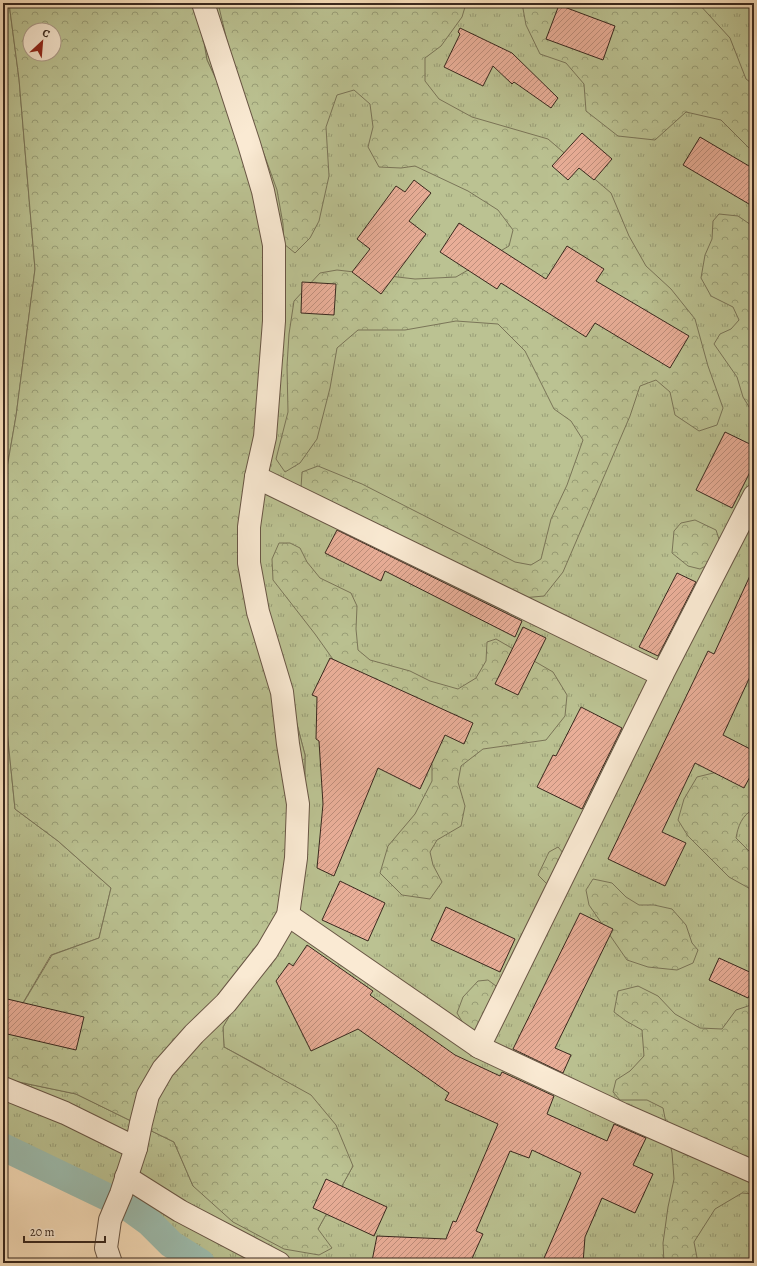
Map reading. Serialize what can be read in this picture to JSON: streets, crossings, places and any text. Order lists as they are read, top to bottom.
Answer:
{
  "scale_bar": "20 m",
  "north": "top right"
}
